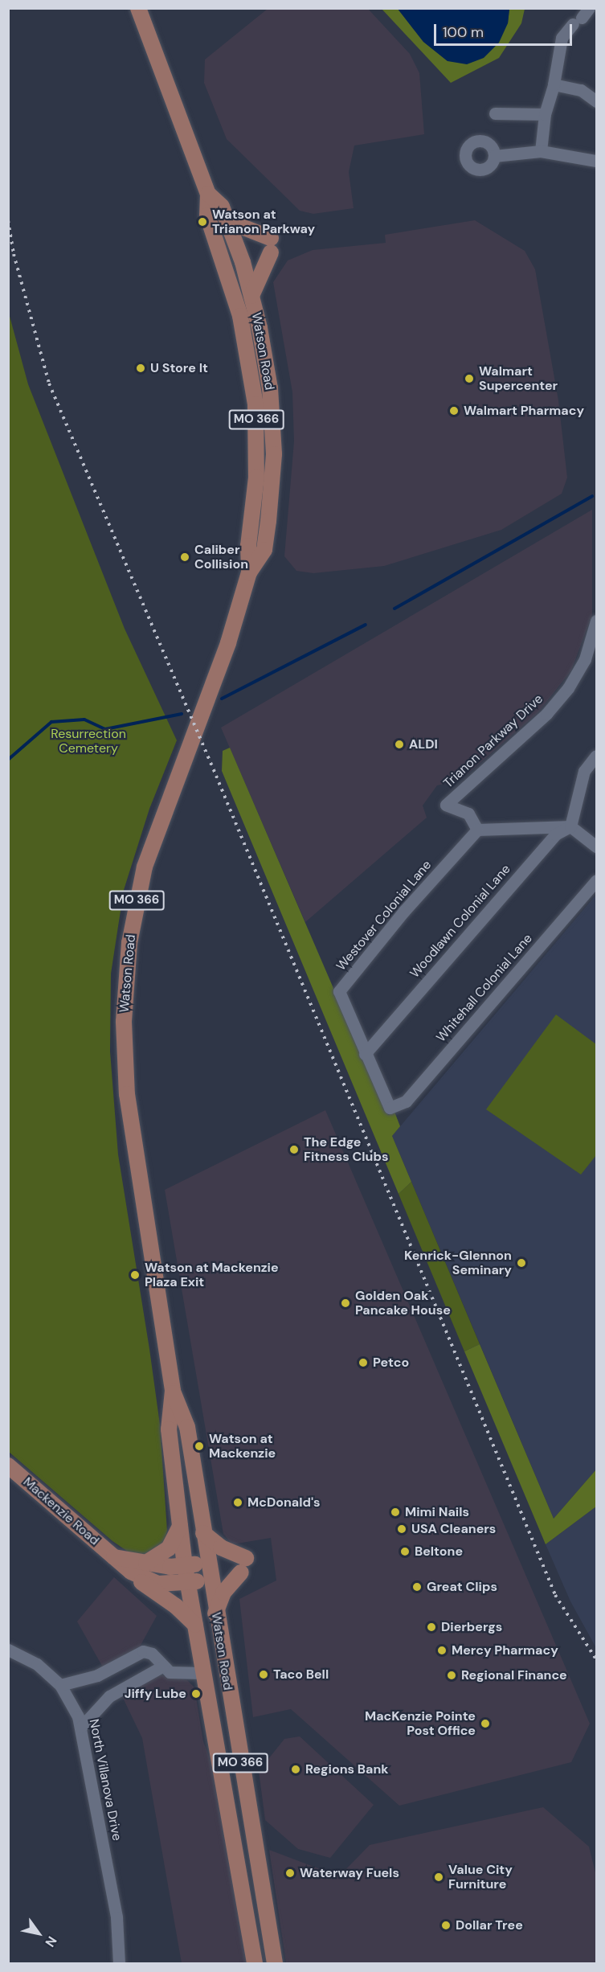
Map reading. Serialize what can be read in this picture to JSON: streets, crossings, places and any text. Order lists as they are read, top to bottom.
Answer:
{
  "streets": {
    "main road": ["Watson Road", "MO 366", "Mackenzie Road"],
    "street": [
      "Trianon Parkway Drive",
      "Westover Colonial Lane",
      "Woodlawn Colonial Lane",
      "Whitehall Colonial Lane",
      "North Villanova Drive"
    ]
  },
  "crossings": [
    ["Watson Road", "Mackenzie Road"],
    ["Trianon Parkway Drive", "Westover Colonial Lane"],
    ["Westover Colonial Lane", "Woodlawn Colonial Lane"],
    ["Westover Colonial Lane", "Whitehall Colonial Lane"],
    ["Woodlawn Colonial Lane", "Whitehall Colonial Lane"]
  ],
  "parks": ["Resurrection Cemetery"],
  "places": [
    "Watson at Trianon Parkway",
    "U Store It",
    "Walmart Supercenter",
    "Walmart Pharmacy",
    "Caliber Collision",
    "ALDI",
    "The Edge Fitness Clubs",
    "Kenrick-Glennon Seminary",
    "Watson at Mackenzie Plaza Exit",
    "Golden Oak Pancake House",
    "Petco",
    "Watson at Mackenzie",
    "McDonald's",
    "Mimi Nails",
    "USA Cleaners",
    "Beltone",
    "Great Clips",
    "Dierbergs",
    "Mercy Pharmacy",
    "Taco Bell",
    "Regional Finance",
    "Jiffy Lube",
    "MacKenzie Pointe Post Office",
    "Regions Bank",
    "Waterway Fuels",
    "Value City Furniture",
    "Dollar Tree"
  ],
  "scale_bar": "100 m",
  "north": "bottom right"
}
